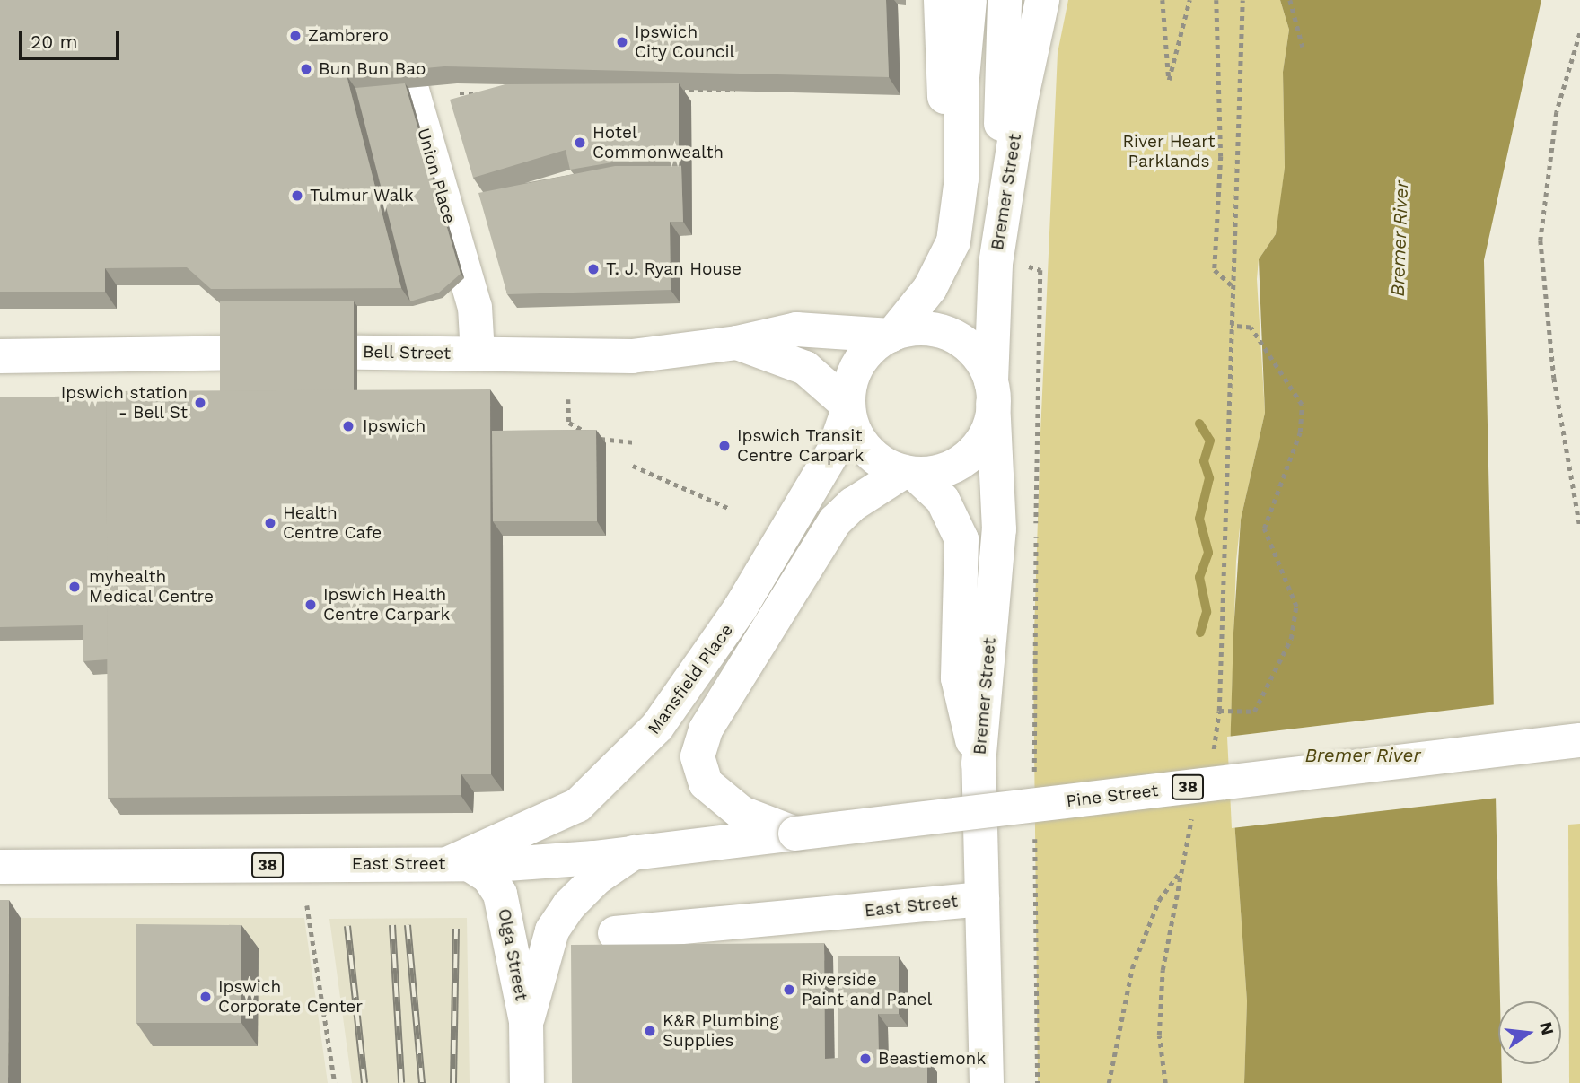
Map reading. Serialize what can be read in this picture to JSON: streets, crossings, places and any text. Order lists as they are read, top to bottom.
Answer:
{
  "streets": {
    "street": [
      "Union Place",
      "Bremer Street",
      "Bell Street",
      "Mansfield Place",
      "38",
      "Pine Street",
      "East Street",
      "Olga Street"
    ]
  },
  "crossings": [
    ["Union Place", "Bell Street"],
    ["Bremer Street", "Bell Street"],
    ["Bremer Street", "Mansfield Place"],
    ["Bremer Street", "East Street"],
    ["Bell Street", "Mansfield Place"],
    ["Mansfield Place", "Pine Street"],
    ["Mansfield Place", "East Street"],
    ["Mansfield Place", "Olga Street"],
    ["Pine Street", "East Street"],
    ["East Street", "Olga Street"]
  ],
  "water": ["Bremer River"],
  "parks": ["River Heart Parklands"],
  "places": [
    "Zambrero",
    "Ipswich City Council",
    "Bun Bun Bao",
    "Hotel Commonwealth",
    "Tulmur Walk",
    "T. J. Ryan House",
    "Ipswich station - Bell St",
    "Ipswich",
    "Ipswich Transit Centre Carpark",
    "Health Centre Cafe",
    "myhealth Medical Centre",
    "Ipswich Health Centre Carpark",
    "Riverside Paint and Panel",
    "Ipswich Corporate Center",
    "K&R Plumbing Supplies",
    "Beastiemonk"
  ],
  "scale_bar": "20 m",
  "north": "right"
}
